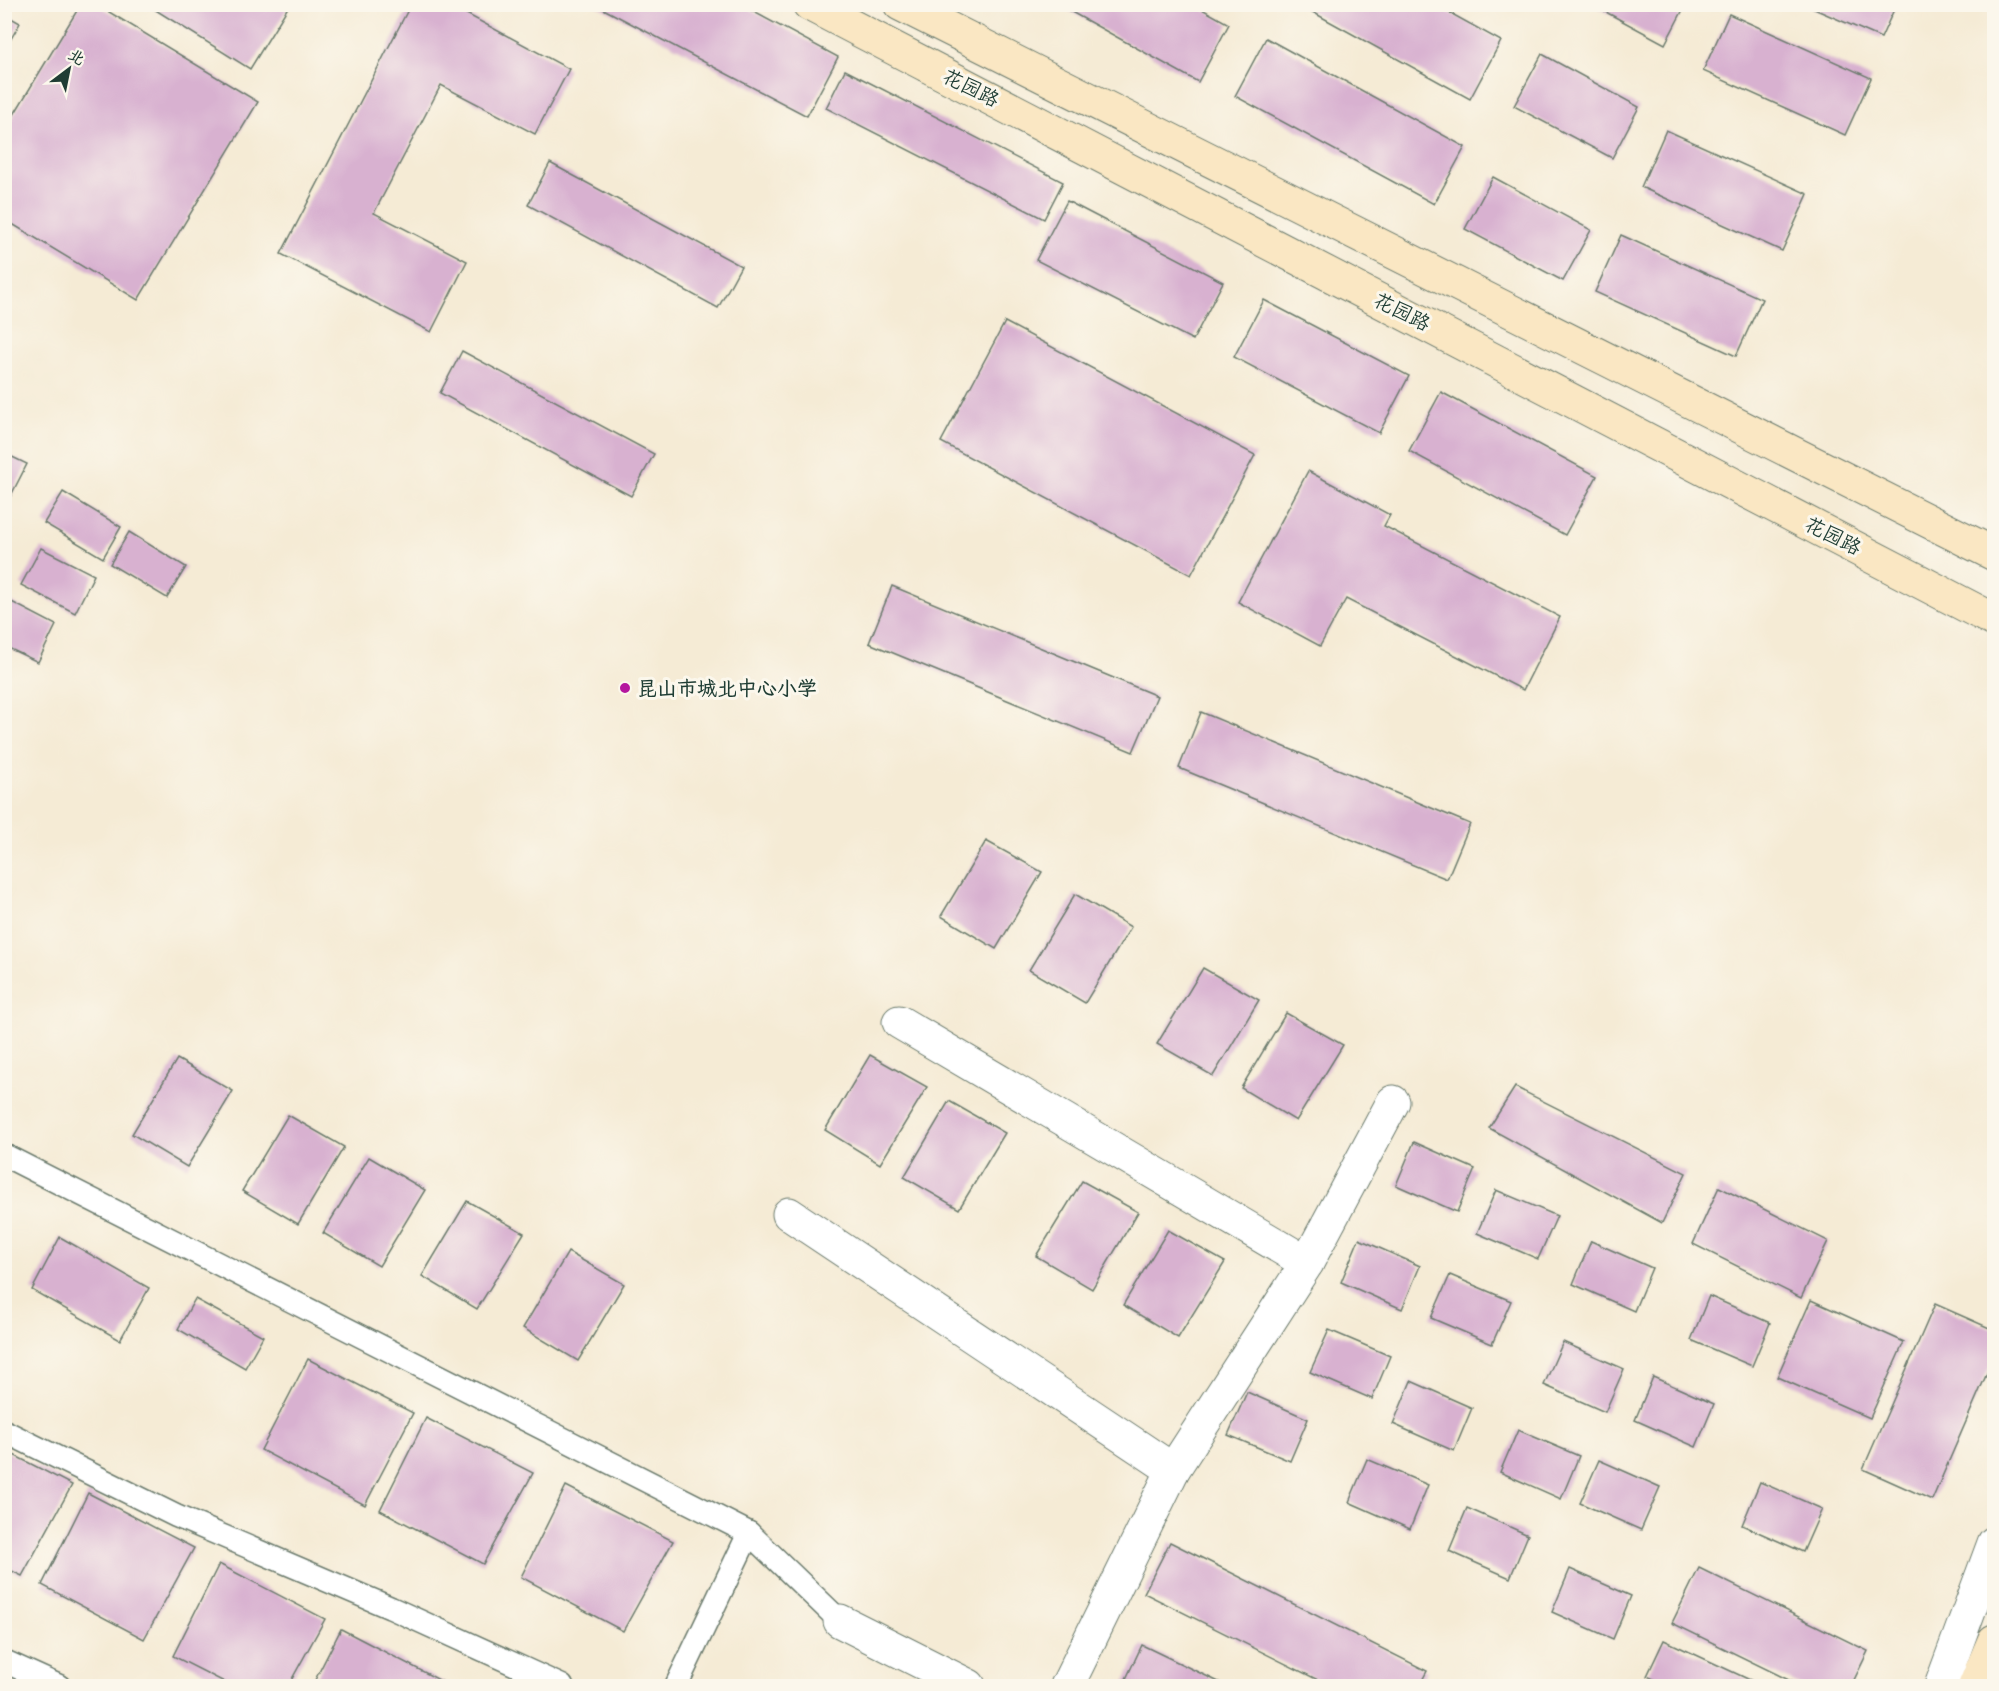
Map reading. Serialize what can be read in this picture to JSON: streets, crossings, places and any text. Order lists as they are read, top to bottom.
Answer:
{
  "streets": {
    "main road": ["花园路"]
  },
  "places": ["昆山市城北中心小学"],
  "north": "top right"
}
